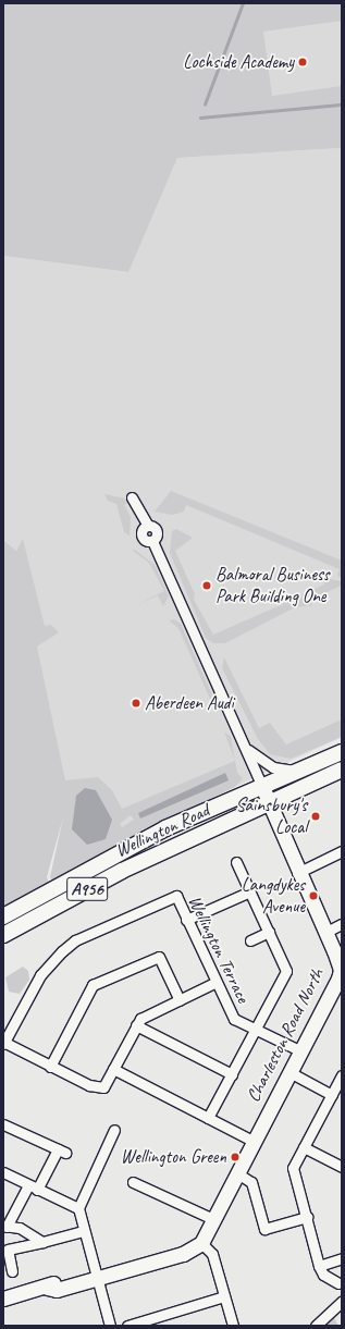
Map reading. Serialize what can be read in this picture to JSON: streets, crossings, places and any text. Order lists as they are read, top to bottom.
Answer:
{
  "streets": {
    "main road": ["Wellington Road", "A956"],
    "street": ["Wellington Terrace", "Charleston Road North"]
  },
  "crossings": [
    ["Wellington Road", "Charleston Road North"],
    ["Wellington Terrace", "Charleston Road North"]
  ],
  "places": [
    "Lochside Academy",
    "Balmoral Business Park Building One",
    "Aberdeen Audi",
    "Sainsbury's Local",
    "Langdykes Avenue",
    "Wellington Green"
  ]
}
